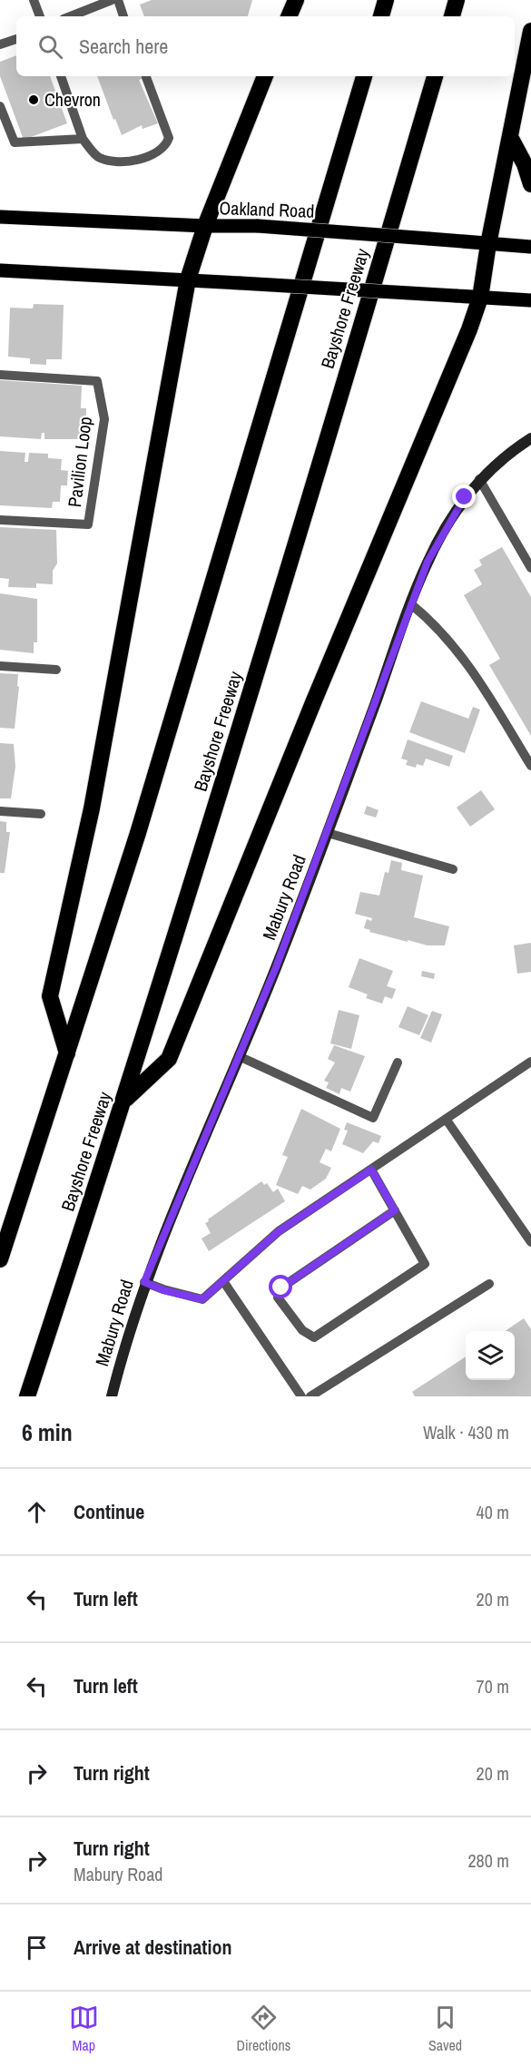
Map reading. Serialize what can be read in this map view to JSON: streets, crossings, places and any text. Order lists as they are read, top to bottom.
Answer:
{
  "streets": {
    "highway": ["Bayshore Freeway"],
    "main road": ["Oakland Road"],
    "street": ["Mabury Road"],
    "lane": ["Pavilion Loop"]
  },
  "places": ["Chevron"],
  "page": {
    "search": "Search here",
    "heading": ["6 min", "Walk · 430 m"],
    "list": [
      ["Continue", "40 m"],
      ["Turn left", "20 m"],
      ["Turn left", "70 m"],
      ["Turn right", "20 m"],
      ["Turn right", "Mabury Road", "280 m"],
      "Arrive at destination"
    ],
    "nav": ["Map", "Directions", "Saved"]
  }
}
